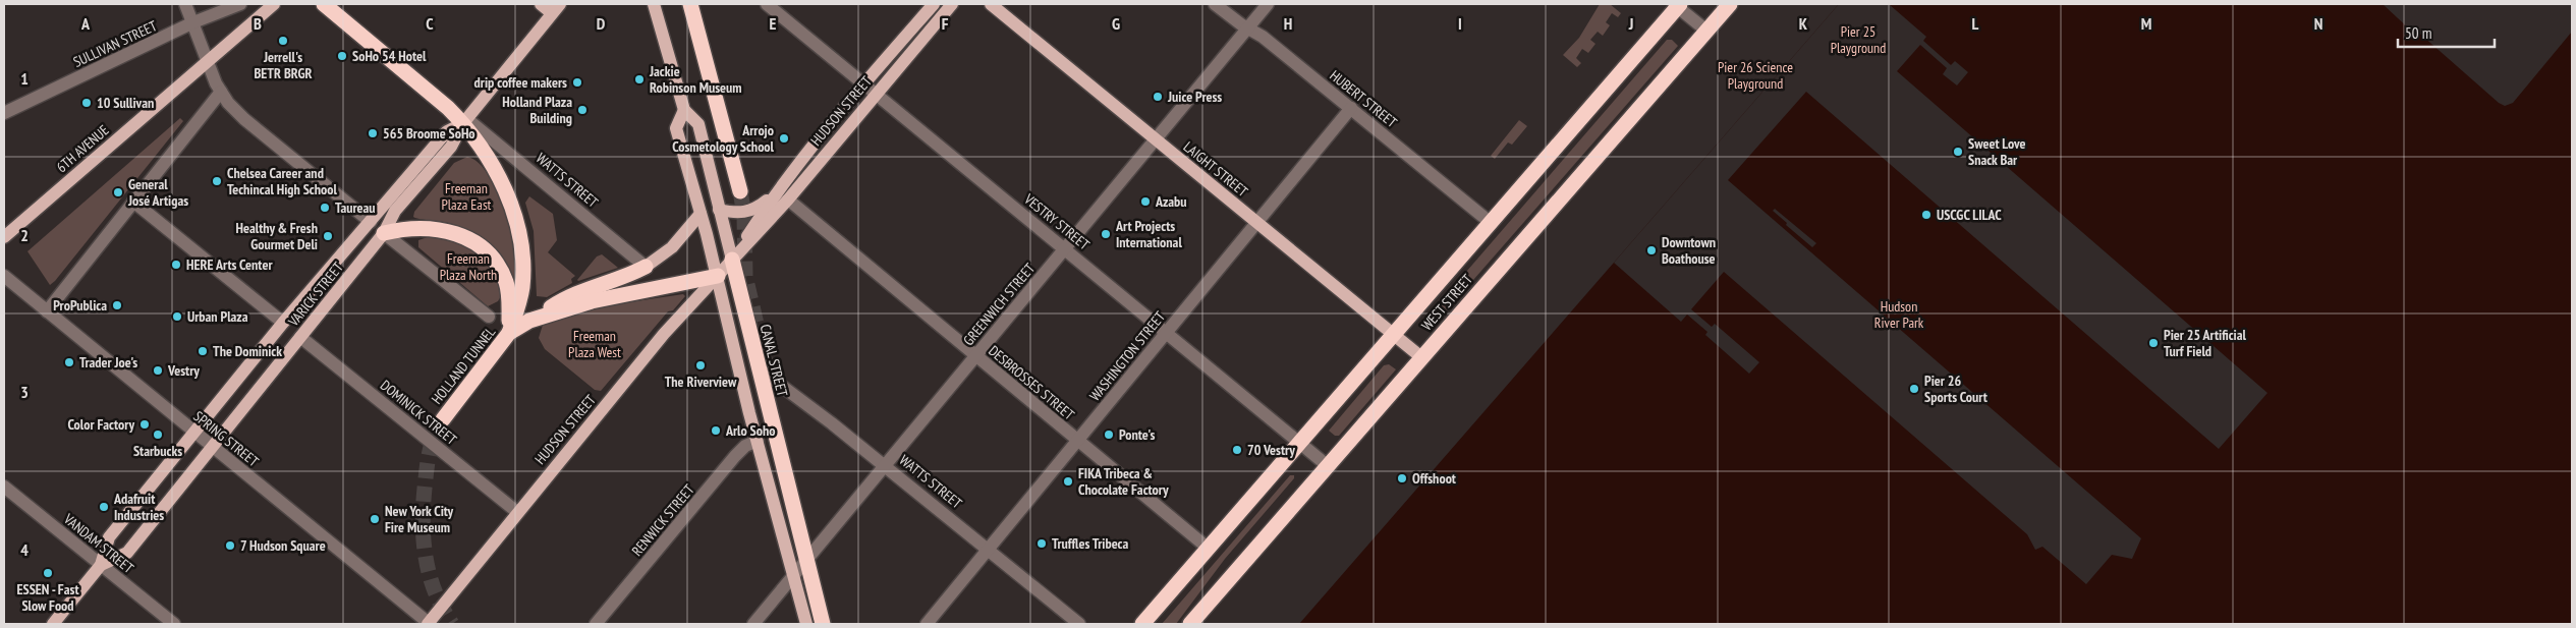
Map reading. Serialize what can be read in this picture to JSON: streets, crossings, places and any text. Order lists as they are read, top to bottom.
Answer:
{
  "streets": {
    "highway": [
      "WATTS STREET",
      "WEST STREET",
      "CANAL STREET",
      "HOLLAND TUNNEL"
    ],
    "main road": [
      "HUDSON STREET",
      "6TH AVENUE",
      "LAIGHT STREET",
      "VARICK STREET"
    ],
    "street": [
      "SULLIVAN STREET",
      "HUBERT STREET",
      "VESTRY STREET",
      "GREENWICH STREET",
      "WASHINGTON STREET",
      "DESBROSSES STREET",
      "DOMINICK STREET",
      "SPRING STREET",
      "RENWICK STREET",
      "VANDAM STREET"
    ]
  },
  "crossings": [
    ["HUBERT STREET", "WEST STREET"],
    ["HUBERT STREET", "GREENWICH STREET"],
    ["HUBERT STREET", "WASHINGTON STREET"],
    ["HUDSON STREET", "VESTRY STREET"],
    ["HUDSON STREET", "CANAL STREET"],
    ["HUDSON STREET", "DESBROSSES STREET"],
    ["HUDSON STREET", "DOMINICK STREET"],
    ["HUDSON STREET", "SPRING STREET"],
    ["LAIGHT STREET", "WEST STREET"],
    ["LAIGHT STREET", "GREENWICH STREET"],
    ["LAIGHT STREET", "WASHINGTON STREET"],
    ["WATTS STREET", "VARICK STREET"],
    ["WATTS STREET", "GREENWICH STREET"],
    ["WATTS STREET", "WASHINGTON STREET"],
    ["WATTS STREET", "CANAL STREET"],
    ["VESTRY STREET", "WEST STREET"],
    ["VESTRY STREET", "GREENWICH STREET"],
    ["VESTRY STREET", "WASHINGTON STREET"],
    ["VARICK STREET", "DOMINICK STREET"],
    ["VARICK STREET", "SPRING STREET"],
    ["VARICK STREET", "VANDAM STREET"],
    ["WEST STREET", "DESBROSSES STREET"],
    ["GREENWICH STREET", "CANAL STREET"],
    ["GREENWICH STREET", "DESBROSSES STREET"],
    ["WASHINGTON STREET", "DESBROSSES STREET"]
  ],
  "parks": [
    "Pier 25 Playground",
    "Pier 26 Science Playground",
    "Freeman Plaza East",
    "Freeman Plaza North",
    "Hudson River Park",
    "Freeman Plaza West"
  ],
  "places": [
    "Jerrell's BETR BRGR",
    "SoHo 54 Hotel",
    "Jackie Robinson Museum",
    "drip coffee makers",
    "Juice Press",
    "10 Sullivan",
    "Holland Plaza Building",
    "565 Broome SoHo",
    "Arrojo Cosmetology School",
    "Sweet Love Snack Bar",
    "Chelsea Career and Techincal High School",
    "General José Artigas",
    "Azabu",
    "Taureau",
    "USCGC LILAC",
    "Art Projects International",
    "Healthy & Fresh Gourmet Deli",
    "Downtown Boathouse",
    "HERE Arts Center",
    "ProPublica",
    "Urban Plaza",
    "Pier 25 Artificial Turf Field",
    "The Dominick",
    "Trader Joe's",
    "The Riverview",
    "Vestry",
    "Pier 26 Sports Court",
    "Color Factory",
    "Arlo Soho",
    "Starbucks",
    "Ponte's",
    "70 Vestry",
    "Offshoot",
    "FIKA Tribeca & Chocolate Factory",
    "Adafruit Industries",
    "New York City Fire Museum",
    "Truffles Tribeca",
    "7 Hudson Square",
    "ESSEN - Fast Slow Food"
  ],
  "scale_bar": "50 m",
  "grid": {
    "columns": [
      "A",
      "B",
      "C",
      "D",
      "E",
      "F",
      "G",
      "H",
      "I",
      "J",
      "K",
      "L",
      "M",
      "N"
    ],
    "rows": [
      "1",
      "2",
      "3",
      "4"
    ]
  }
}
